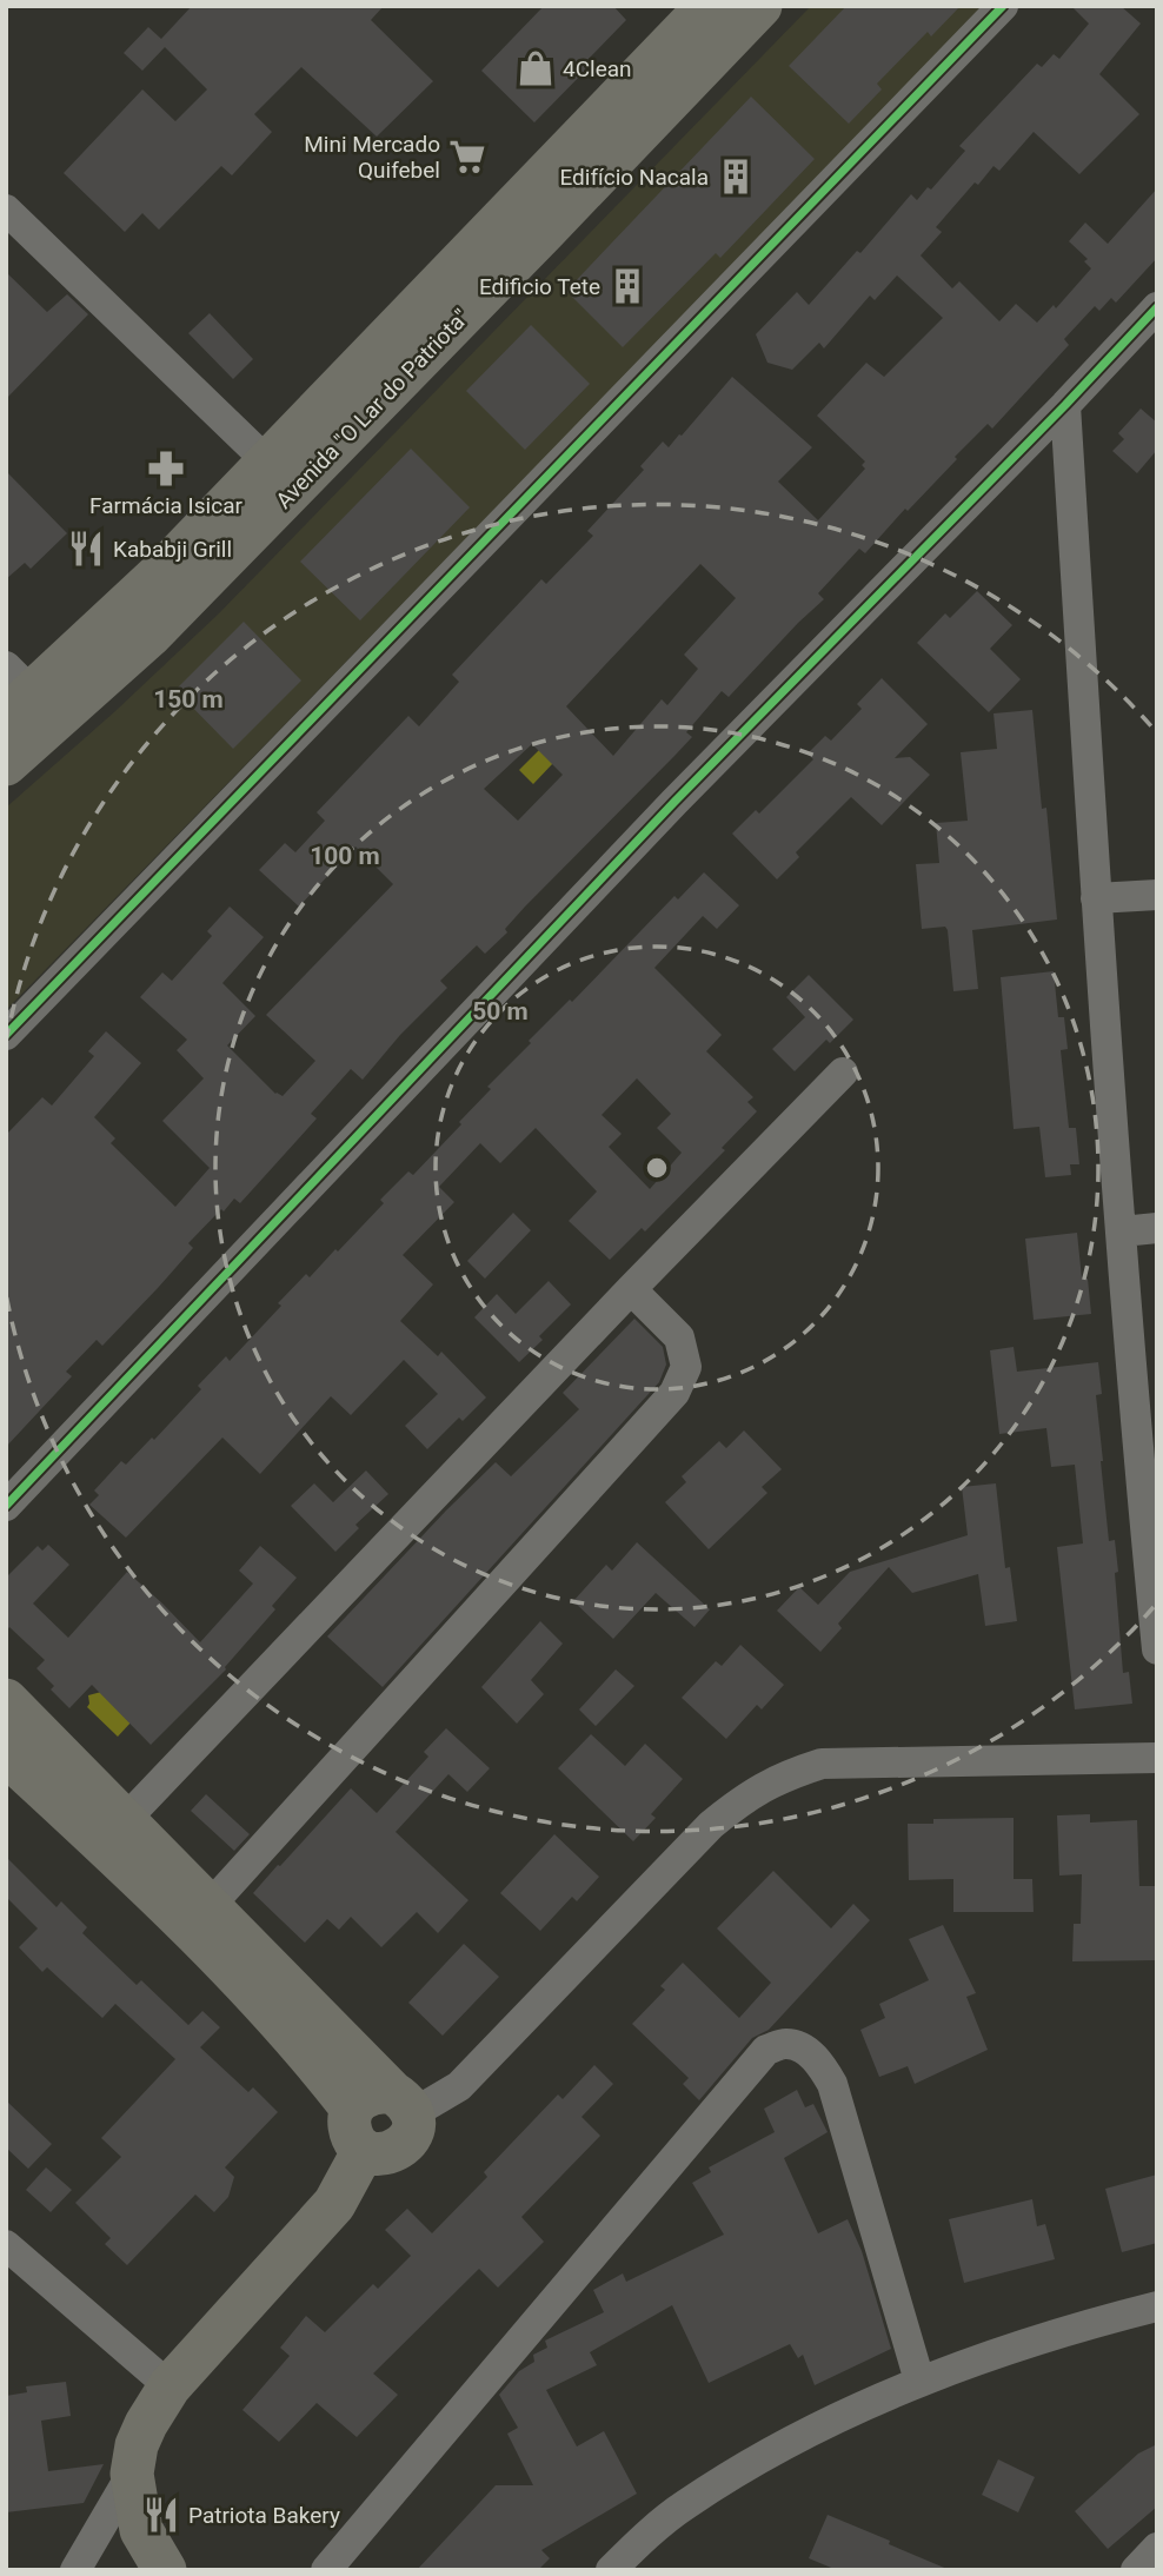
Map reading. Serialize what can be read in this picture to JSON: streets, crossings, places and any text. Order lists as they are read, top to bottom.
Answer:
{
  "streets": {
    "main road": ["Avenida \"O Lar do Patriota\""]
  },
  "places": {
    "shop": ["4Clean"],
    "supermarket": ["Mini Mercado Quifebel"],
    "building": ["Edifício Nacala", "Edificio Tete"],
    "pharmacy": ["Farmácia Isicar"],
    "restaurant": ["Kababji Grill", "Patriota Bakery"]
  },
  "rings": ["150 m", "100 m", "50 m"]
}
